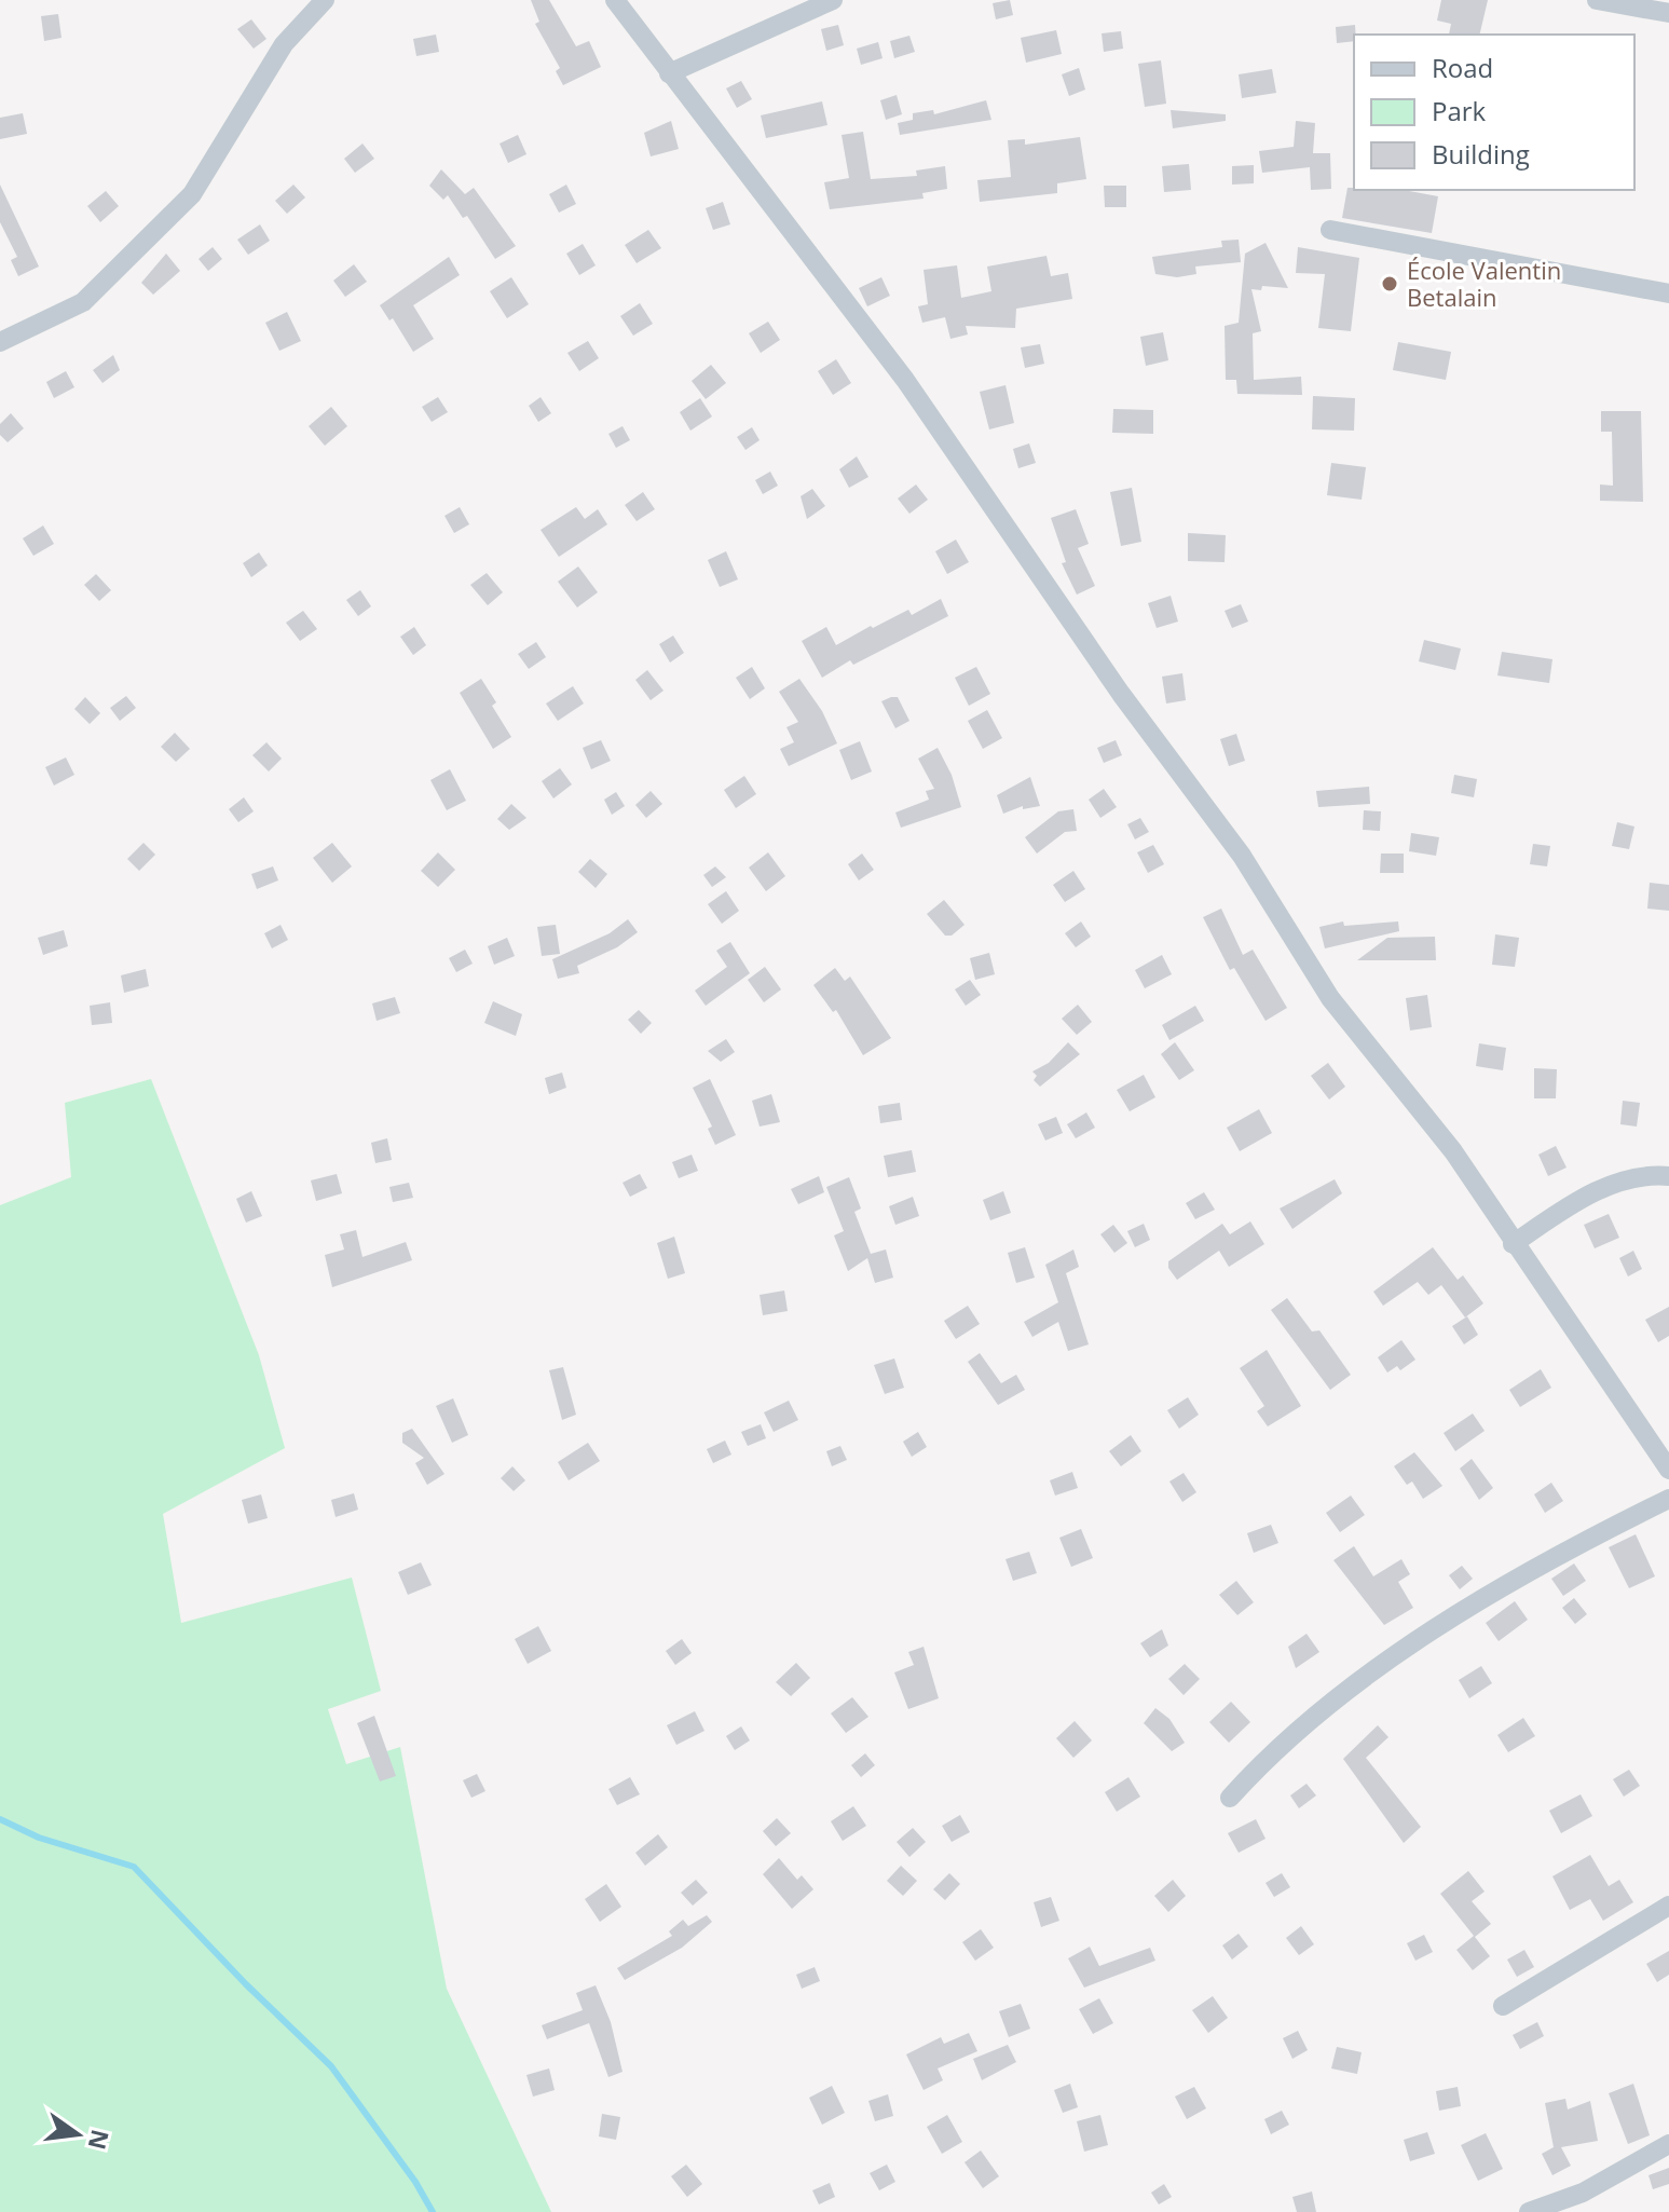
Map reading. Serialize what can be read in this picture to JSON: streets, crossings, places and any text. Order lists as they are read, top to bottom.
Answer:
{
  "places": ["École Valentin Betalain"],
  "legend": ["Road", "Park", "Building"],
  "north": "right"
}
